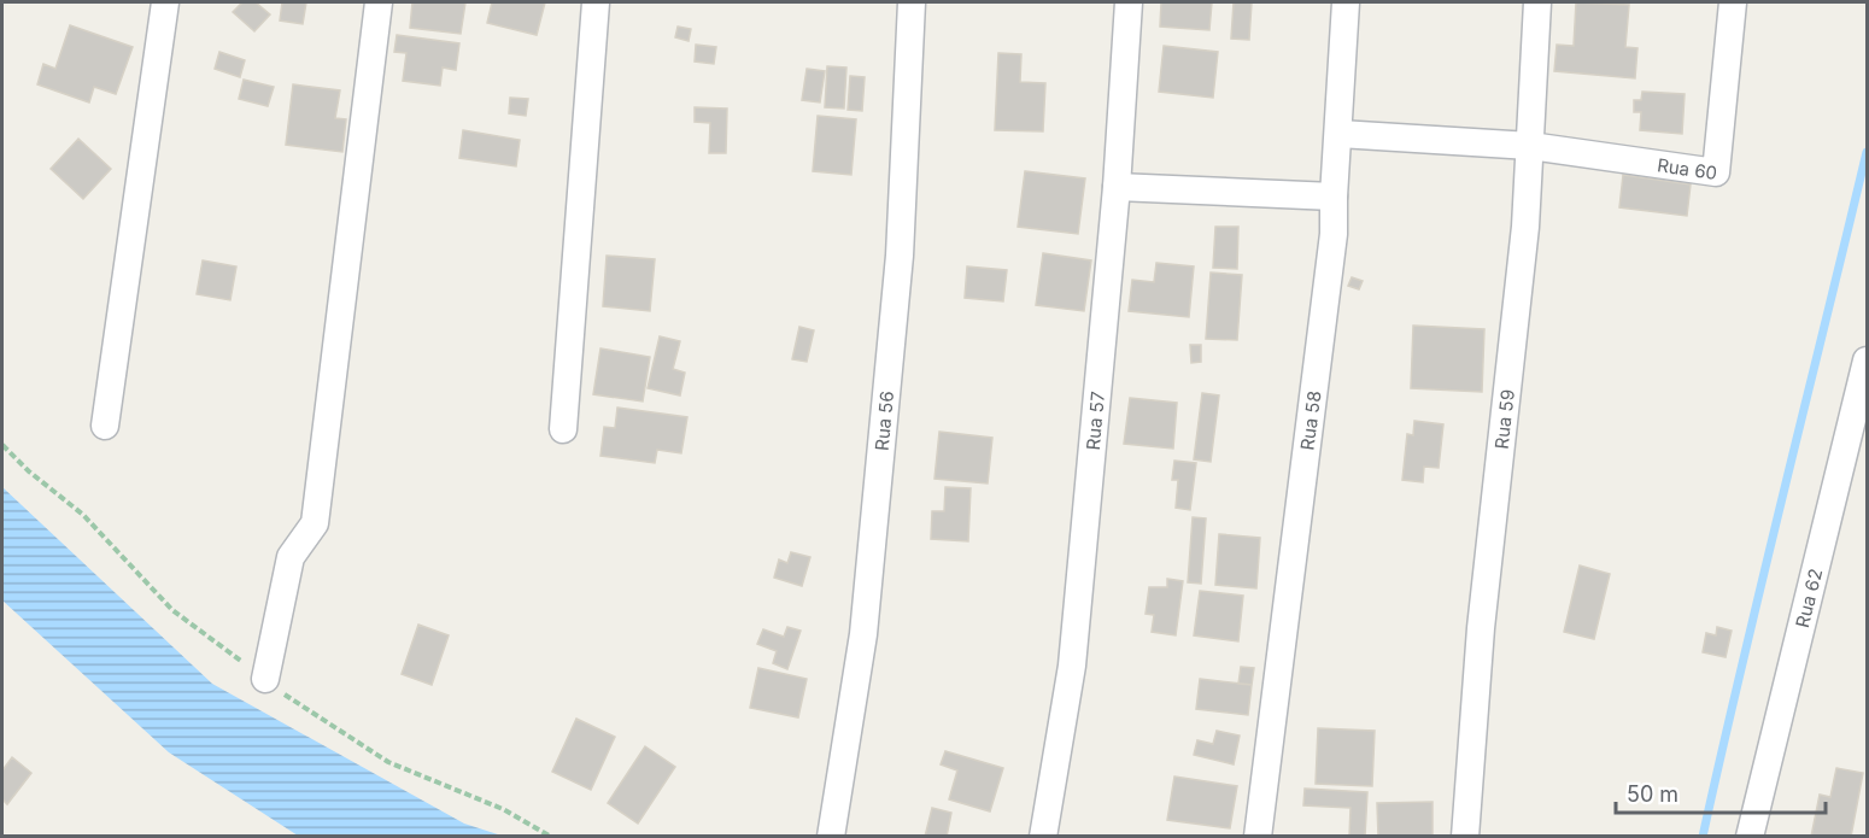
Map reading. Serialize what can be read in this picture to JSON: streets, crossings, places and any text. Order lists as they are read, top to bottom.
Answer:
{
  "streets": {
    "street": [
      "Rua 60",
      "Rua 56",
      "Rua 57",
      "Rua 58",
      "Rua 59",
      "Rua 62"
    ]
  },
  "crossings": [
    ["Rua 60", "Rua 59"]
  ],
  "scale_bar": "50 m"
}
